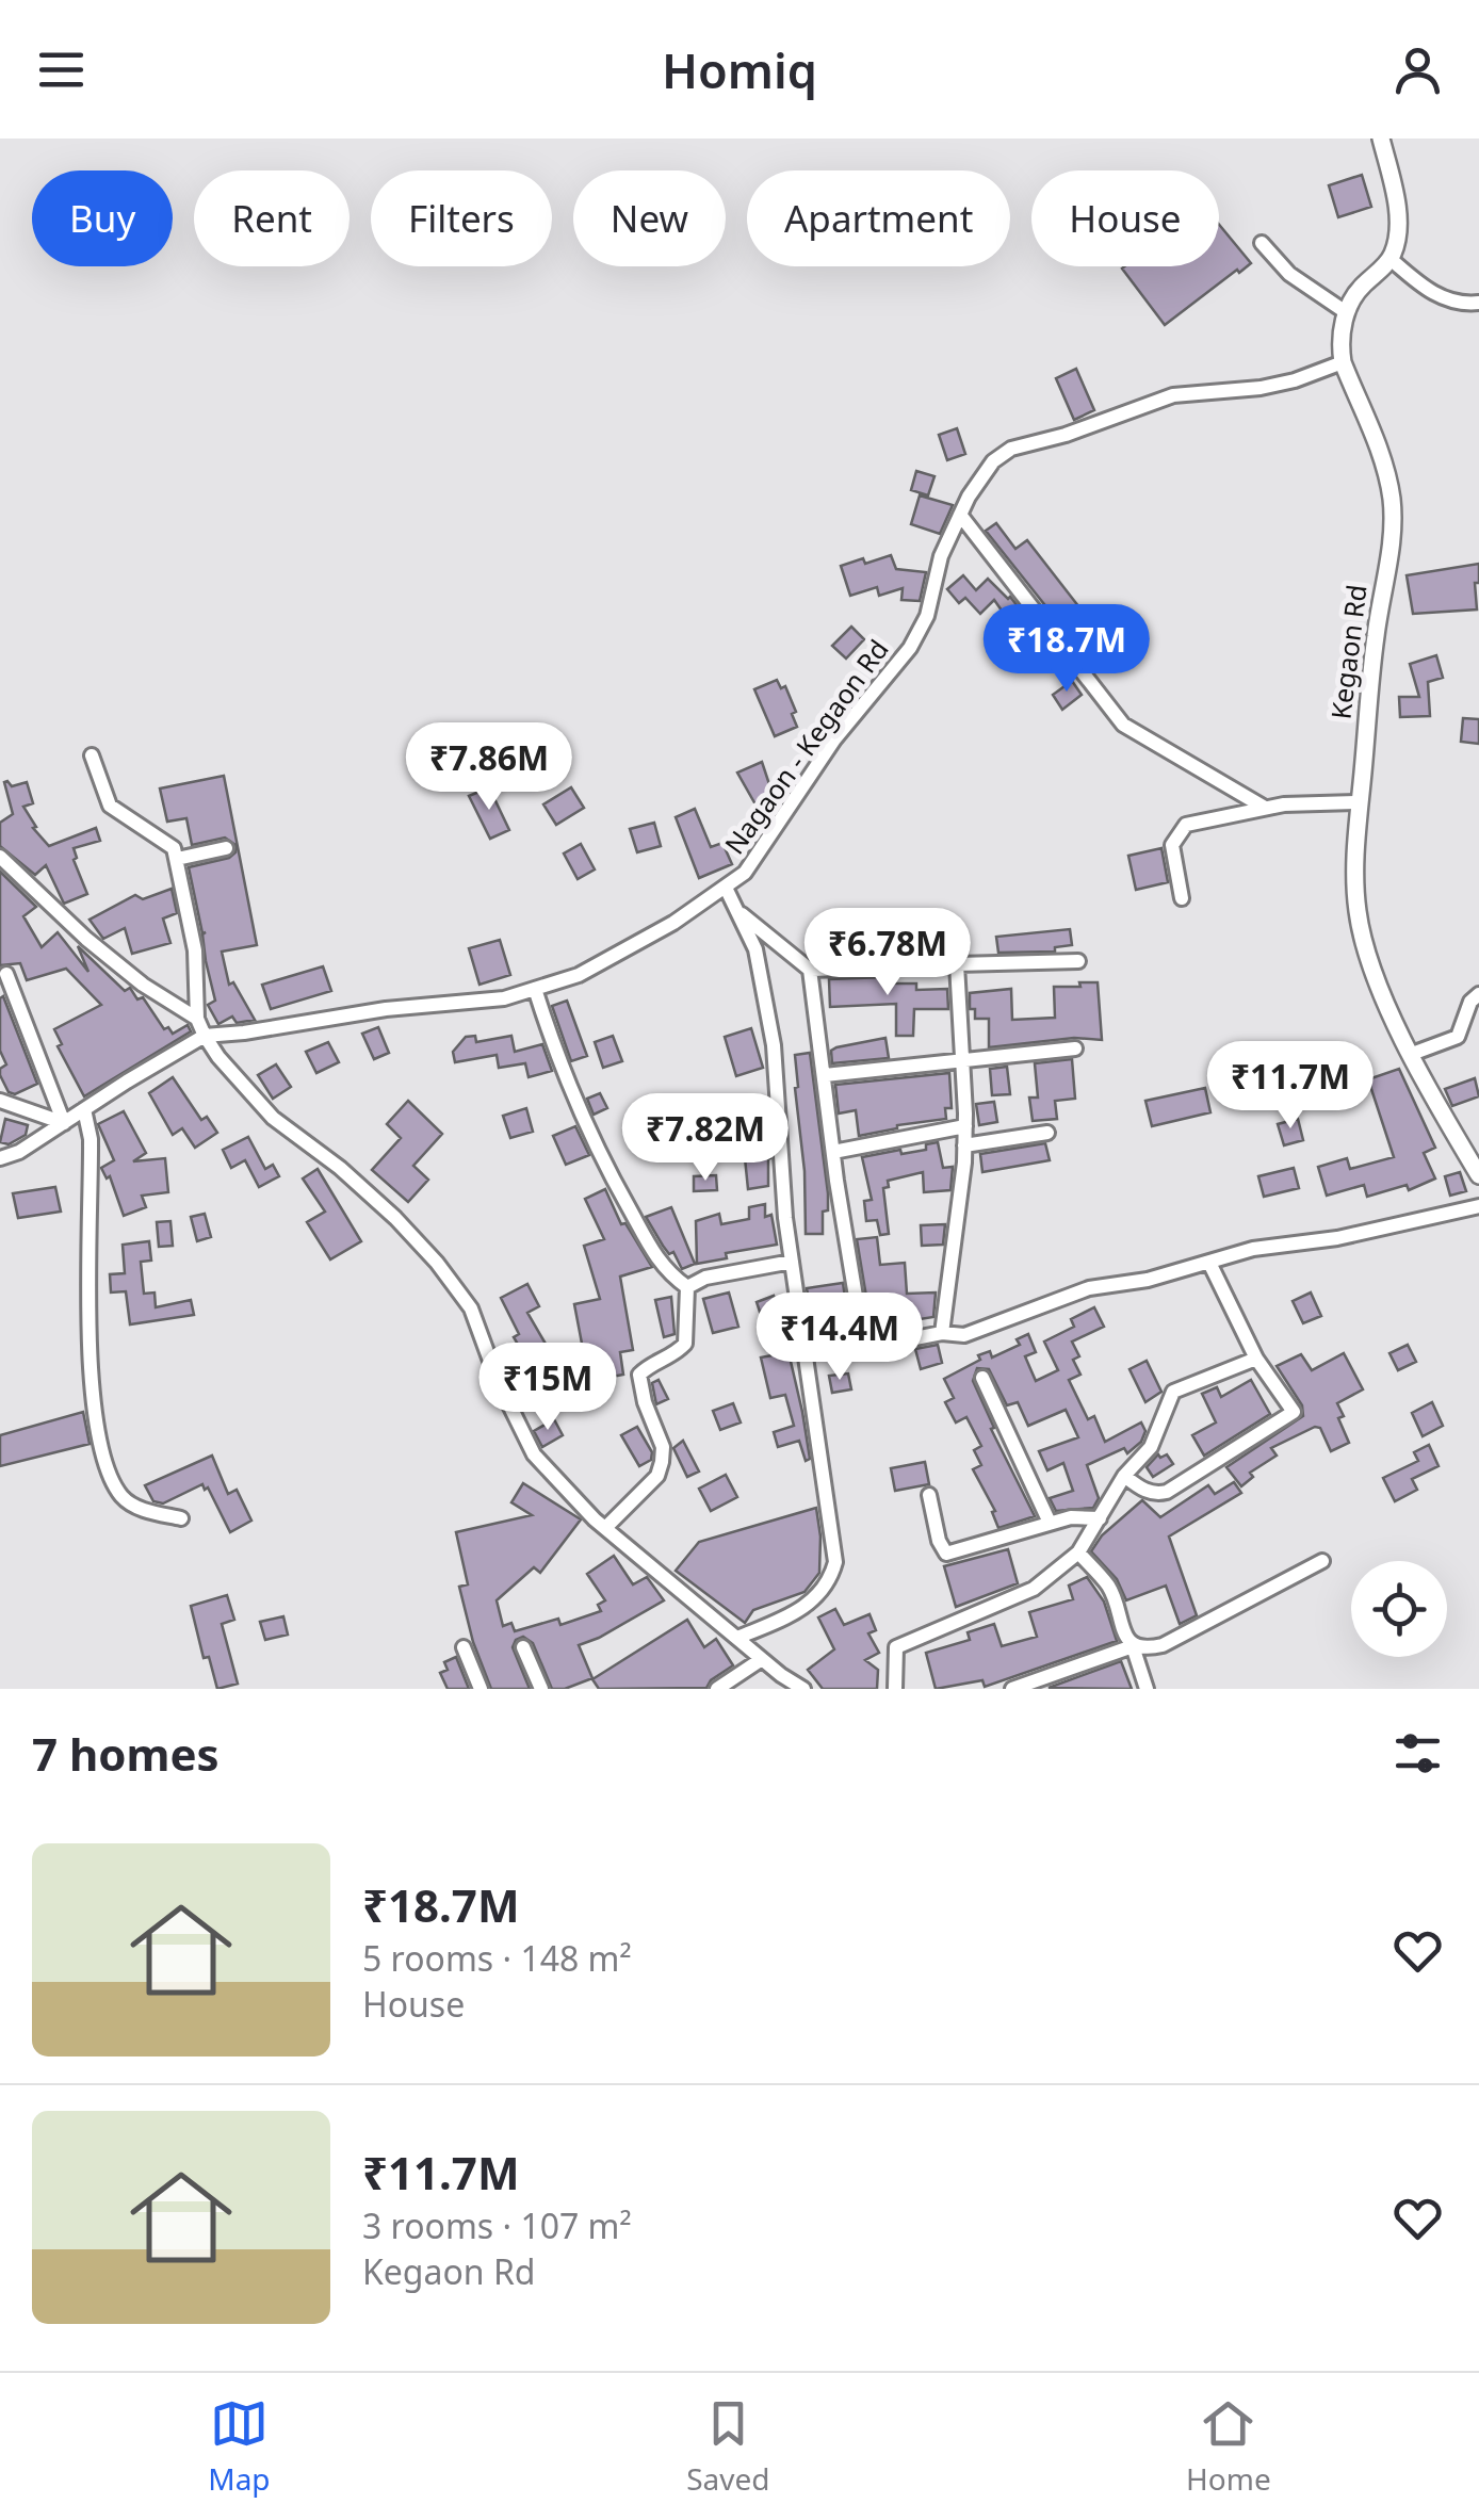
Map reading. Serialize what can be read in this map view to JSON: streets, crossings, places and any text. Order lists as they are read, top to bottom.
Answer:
{
  "streets": {
    "street": ["Kegaon Rd", "Nagaon - Kegaon Rd"]
  },
  "crossings": [
    ["Kegaon Rd", "Nagaon - Kegaon Rd"]
  ],
  "page": {
    "header": "Homiq",
    "chip": [
      "Buy",
      "Rent",
      "Filters",
      "New",
      "Apartment",
      "House"
    ],
    "price": [
      "₹18.7M",
      "₹7.86M",
      "₹6.78M",
      "₹11.7M",
      "₹7.82M",
      "₹14.4M",
      "₹15M"
    ],
    "heading": "7 homes",
    "list": [
      {
        "name": "₹18.7M",
        "note": "5 rooms · 148 m² · House"
      },
      {
        "name": "₹11.7M",
        "note": "3 rooms · 107 m² · Kegaon Rd"
      }
    ],
    "tabs": ["Map", "Saved", "Home"]
  }
}
